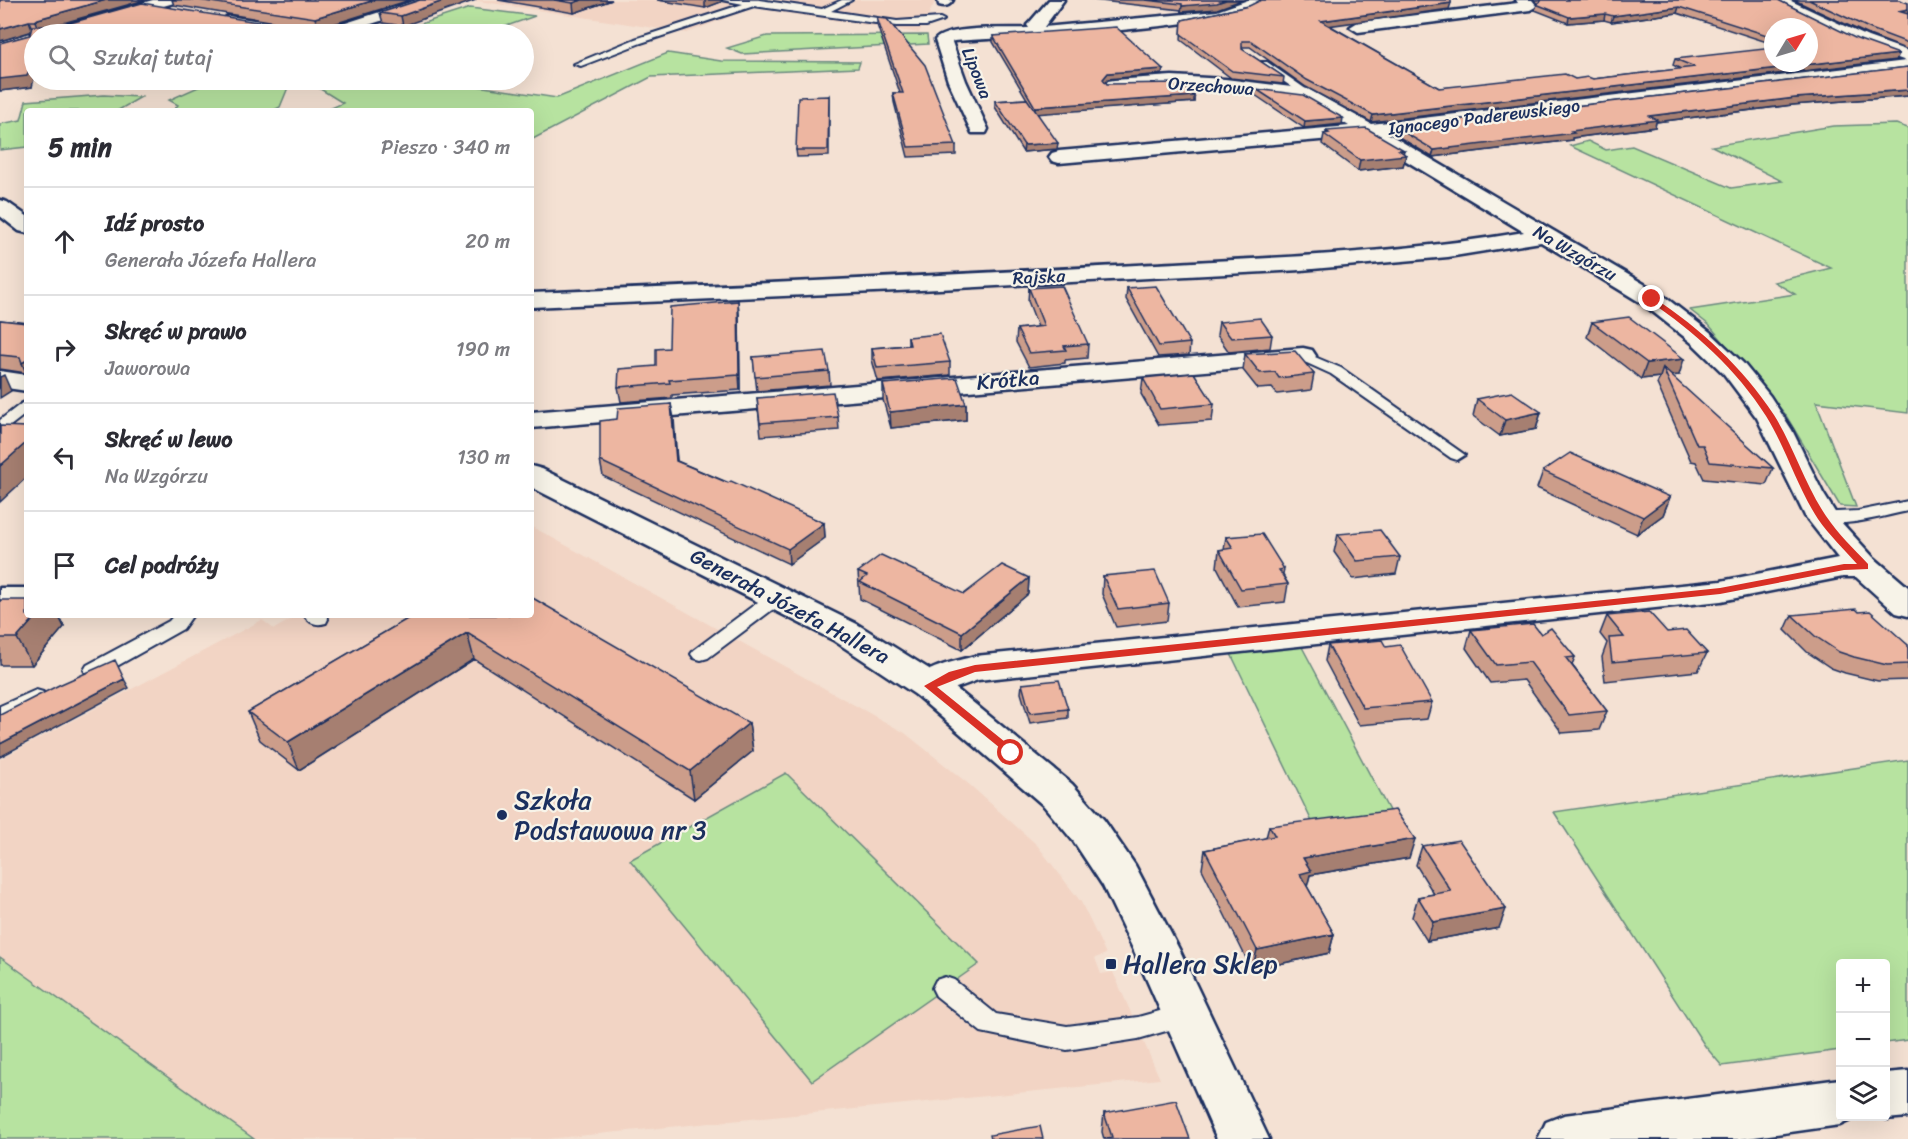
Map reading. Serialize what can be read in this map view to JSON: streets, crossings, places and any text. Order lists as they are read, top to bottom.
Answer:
{
  "streets": {
    "street": [
      "Lipowa",
      "Orzechowa",
      "Ignacego Paderewskiego",
      "Na Wzgórzu",
      "Rajska",
      "Krótka",
      "Generała Józefa Hallera"
    ]
  },
  "crossings": [
    ["Orzechowa", "Na Wzgórzu"],
    ["Ignacego Paderewskiego", "Na Wzgórzu"],
    ["Na Wzgórzu", "Rajska"]
  ],
  "places": {
    "other": ["Szkoła Podstawowa nr 3"],
    "transit": ["Hallera Sklep"]
  },
  "north": "top right",
  "page": {
    "search": "Szukaj tutaj",
    "heading": ["5 min", "Pieszo · 340 m"],
    "list": [
      ["Idź prosto", "Generała Józefa Hallera", "20 m"],
      ["Skręć w prawo", "Jaworowa", "190 m"],
      ["Skręć w lewo", "Na Wzgórzu", "130 m"],
      "Cel podróży"
    ],
    "map_buttons": ["+", "−"]
  }
}
